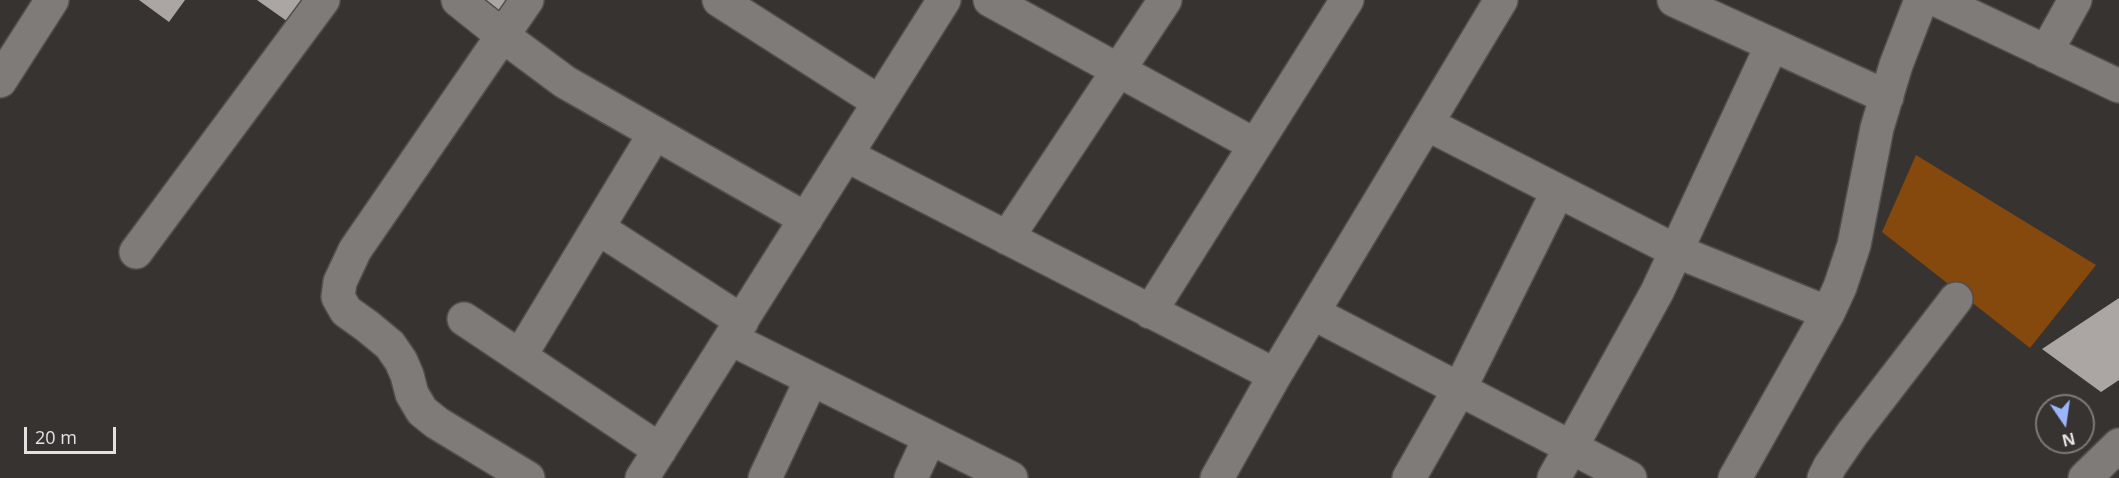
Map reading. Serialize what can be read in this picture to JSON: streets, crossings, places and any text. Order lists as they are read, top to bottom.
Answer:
{
  "scale_bar": "20 m",
  "north": "bottom"
}
